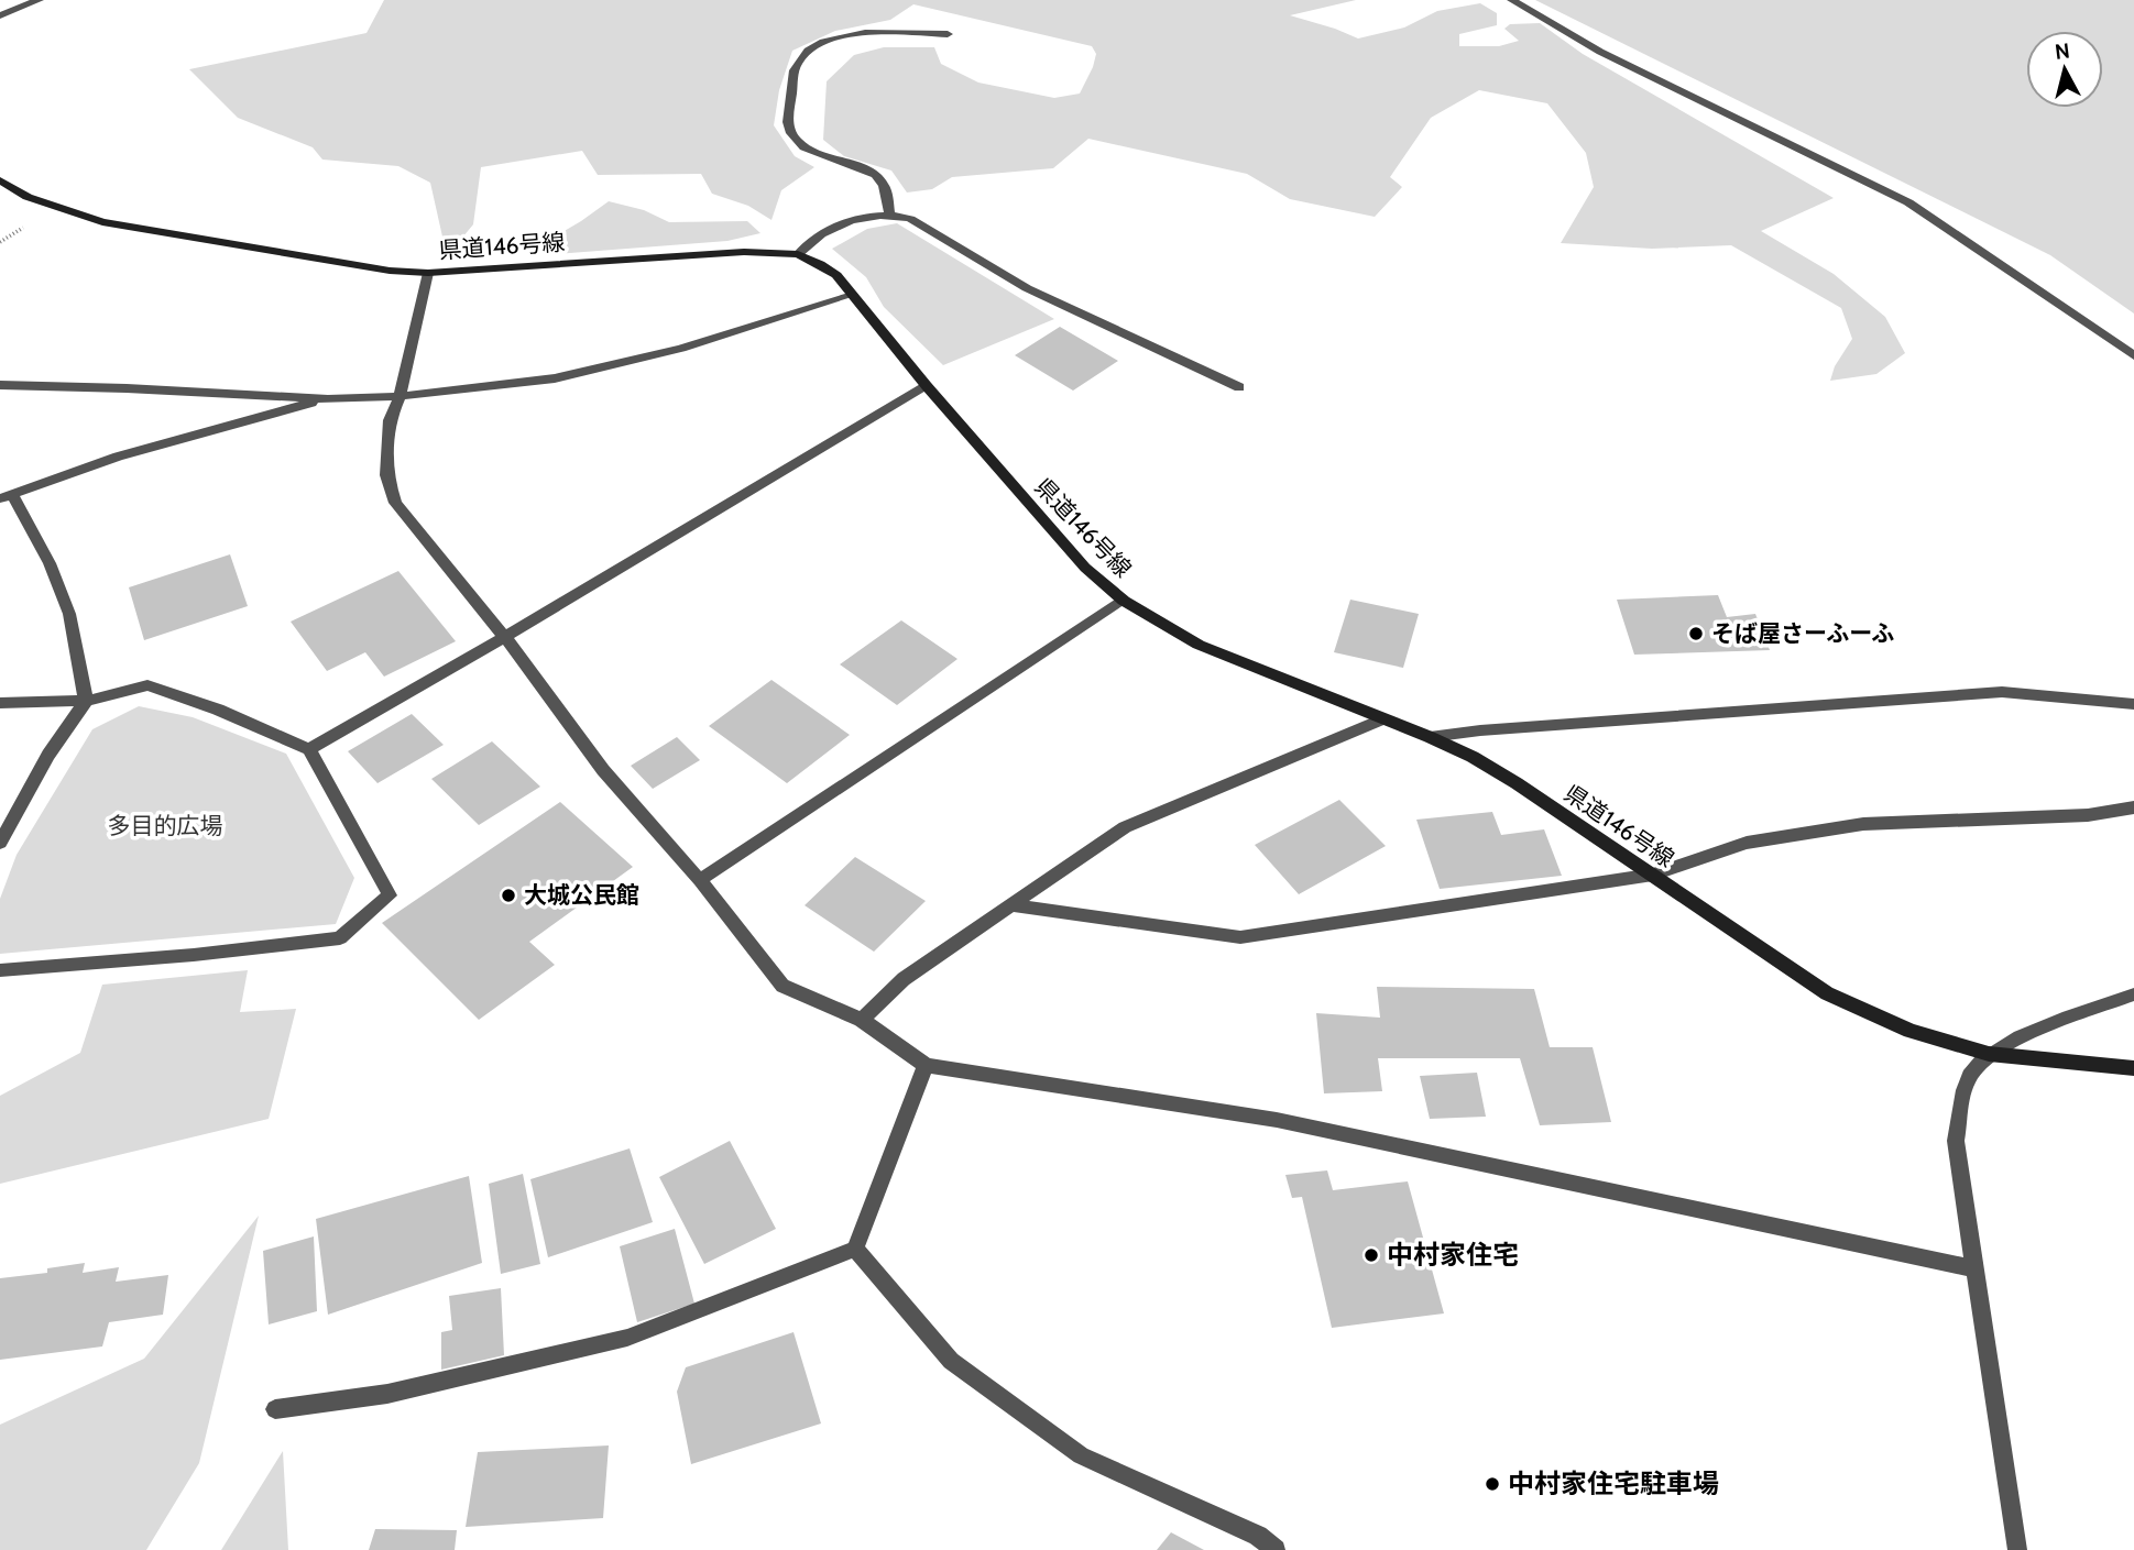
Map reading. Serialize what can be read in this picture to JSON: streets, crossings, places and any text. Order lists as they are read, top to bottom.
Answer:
{
  "streets": {
    "main road": ["県道146号線"]
  },
  "parks": ["多目的広場"],
  "places": [
    "そば屋さーふーふ",
    "大城公民館",
    "中村家住宅",
    "中村家住宅駐車場"
  ],
  "north": "top"
}
